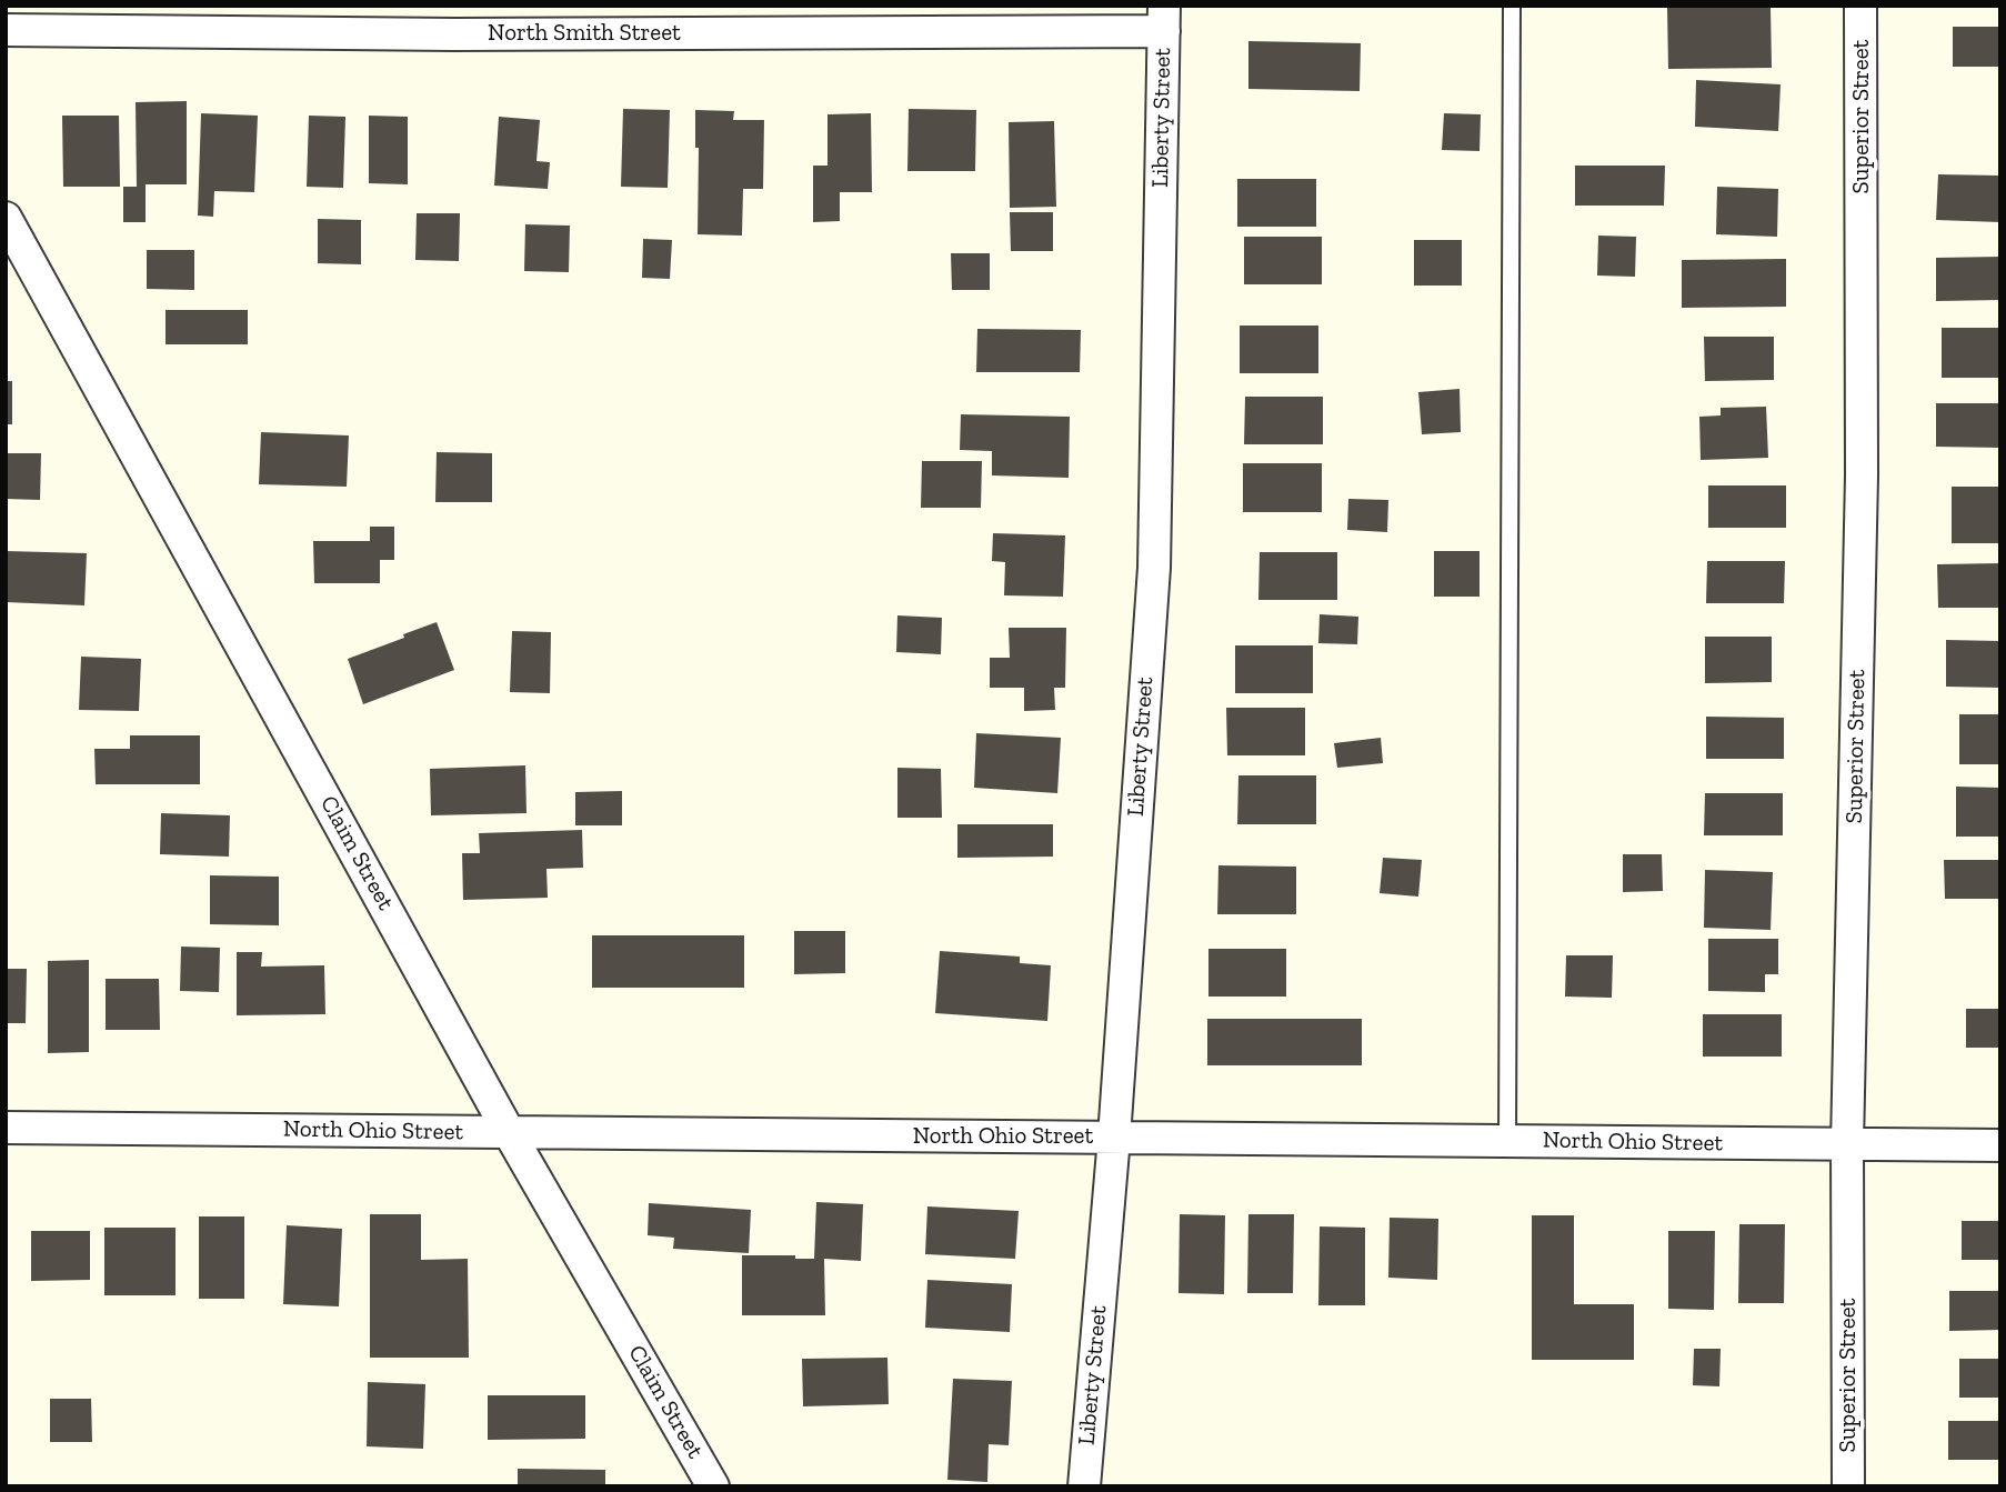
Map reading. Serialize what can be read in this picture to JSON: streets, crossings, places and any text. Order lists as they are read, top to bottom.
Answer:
{
  "streets": {
    "street": [
      "North Smith Street",
      "Superior Street",
      "Liberty Street",
      "Claim Street",
      "North Ohio Street"
    ]
  },
  "crossings": [
    ["North Smith Street", "Liberty Street"],
    ["Superior Street", "North Ohio Street"],
    ["Liberty Street", "North Ohio Street"],
    ["Claim Street", "North Ohio Street"]
  ]
}
